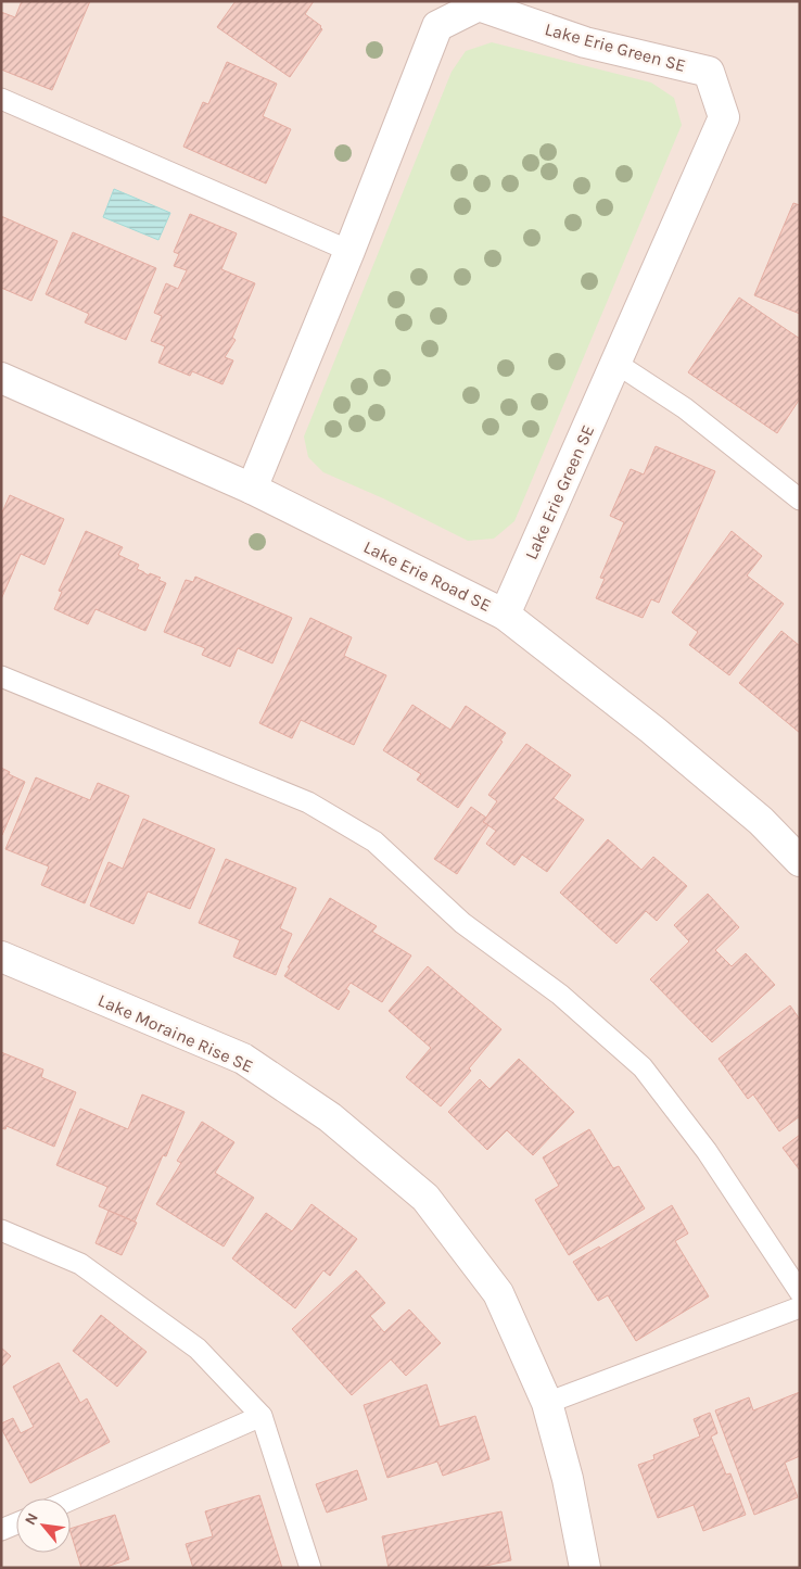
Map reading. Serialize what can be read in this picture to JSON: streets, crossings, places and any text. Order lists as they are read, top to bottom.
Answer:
{
  "streets": {
    "street": ["Lake Erie Green SE", "Lake Erie Road SE", "Lake Moraine Rise SE"]
  },
  "crossings": [
    ["Lake Erie Green SE", "Lake Erie Road SE"]
  ],
  "north": "top left"
}
